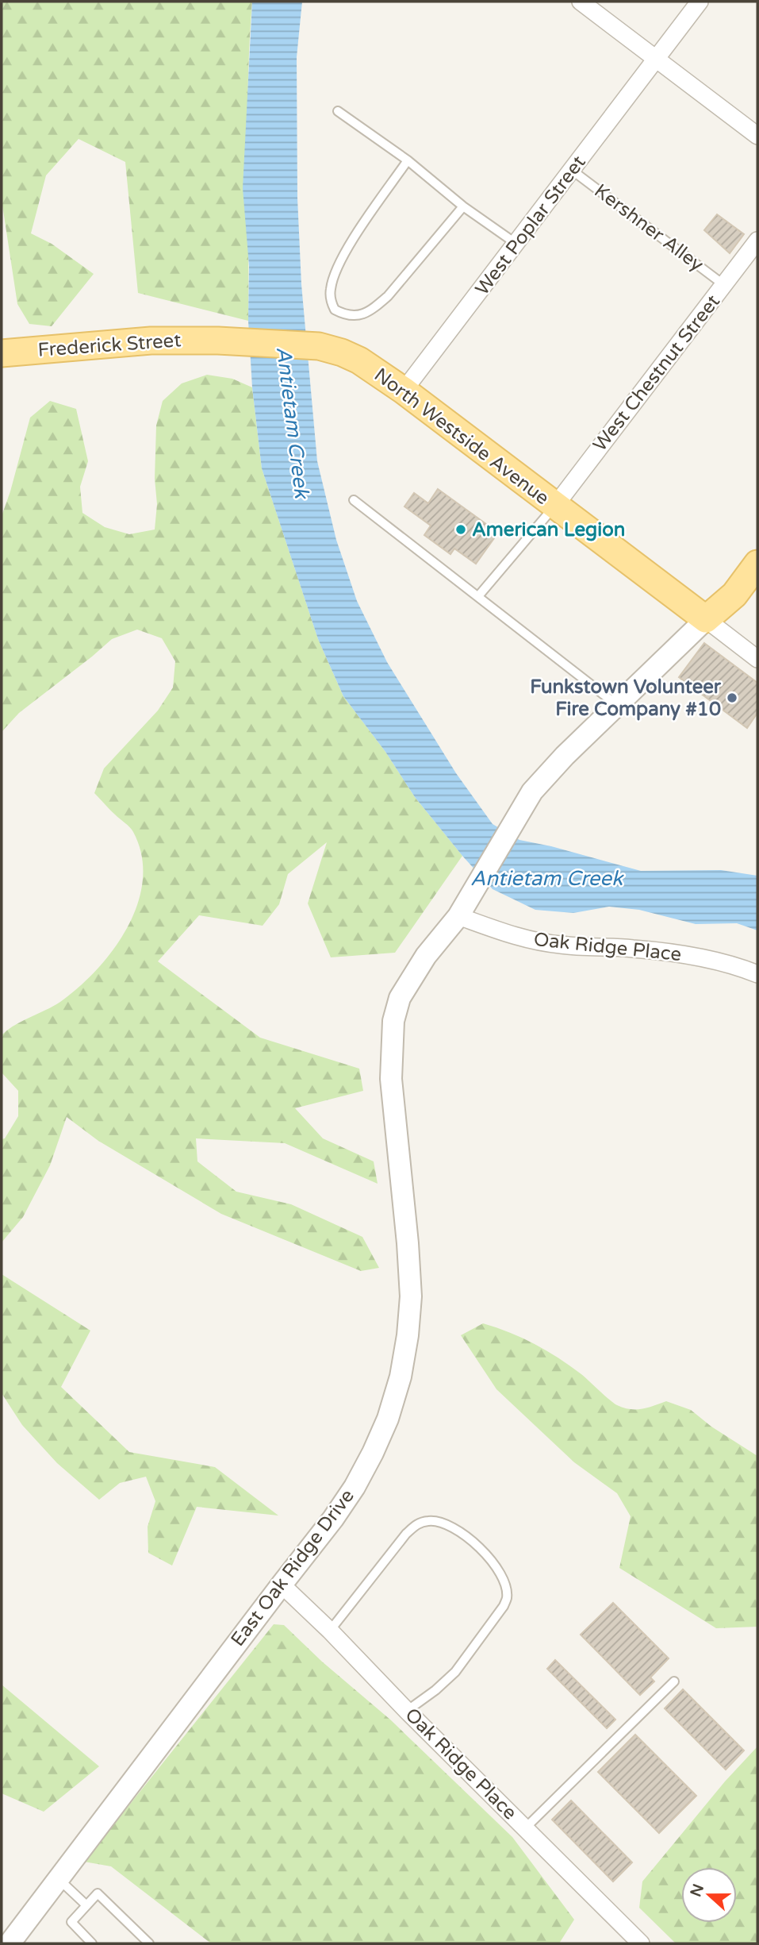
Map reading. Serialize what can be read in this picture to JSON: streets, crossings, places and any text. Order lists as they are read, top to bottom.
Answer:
{
  "streets": {
    "main road": ["Frederick Street", "North Westside Avenue"],
    "street": [
      "West Poplar Street",
      "West Chestnut Street",
      "Oak Ridge Place",
      "East Oak Ridge Drive"
    ],
    "lane": ["Kershner Alley"]
  },
  "crossings": [
    ["West Poplar Street", "Kershner Alley"],
    ["West Poplar Street", "North Westside Avenue"],
    ["Kershner Alley", "West Chestnut Street"],
    ["Frederick Street", "North Westside Avenue"],
    ["West Chestnut Street", "North Westside Avenue"],
    ["North Westside Avenue", "East Oak Ridge Drive"],
    ["Oak Ridge Place", "East Oak Ridge Drive"]
  ],
  "water": ["Antietam Creek"],
  "places": ["American Legion", "Funkstown Volunteer Fire Company #10"],
  "north": "left"
}
